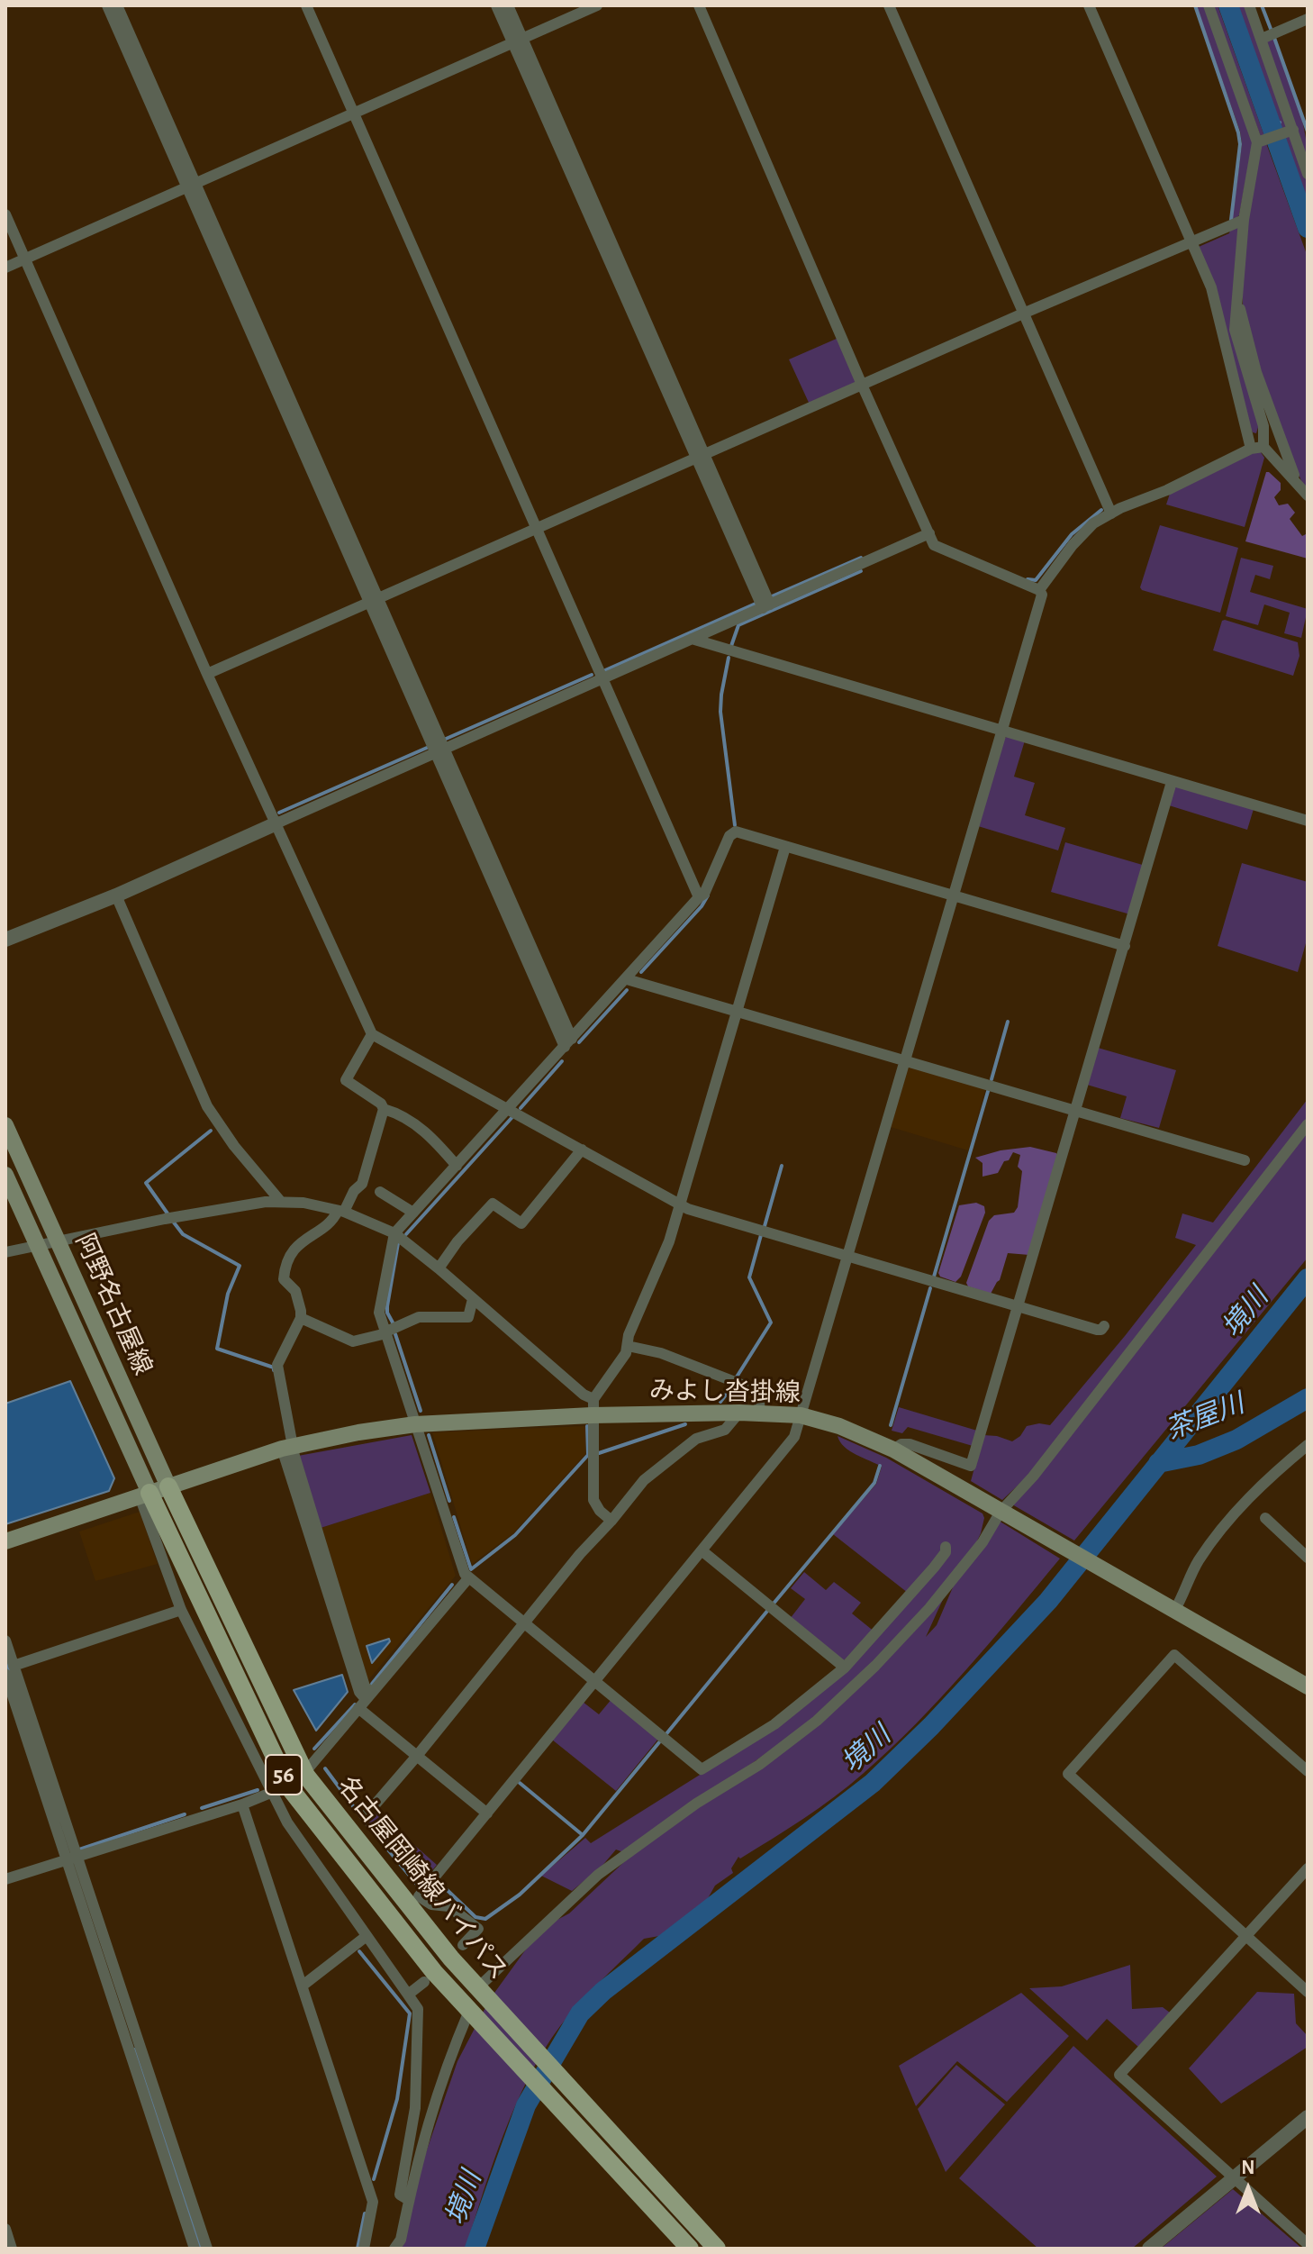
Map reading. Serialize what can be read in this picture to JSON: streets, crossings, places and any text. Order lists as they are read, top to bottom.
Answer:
{
  "streets": {
    "main road": [
      "阿野名古屋線",
      "みよし沓掛線",
      "56",
      "名古屋岡崎線バイパス"
    ]
  },
  "crossings": [
    ["阿野名古屋線", "みよし沓掛線"],
    ["阿野名古屋線", "名古屋岡崎線バイパス"],
    ["みよし沓掛線", "名古屋岡崎線バイパス"]
  ],
  "water": ["境川", "茶屋川"],
  "north": "top"
}
